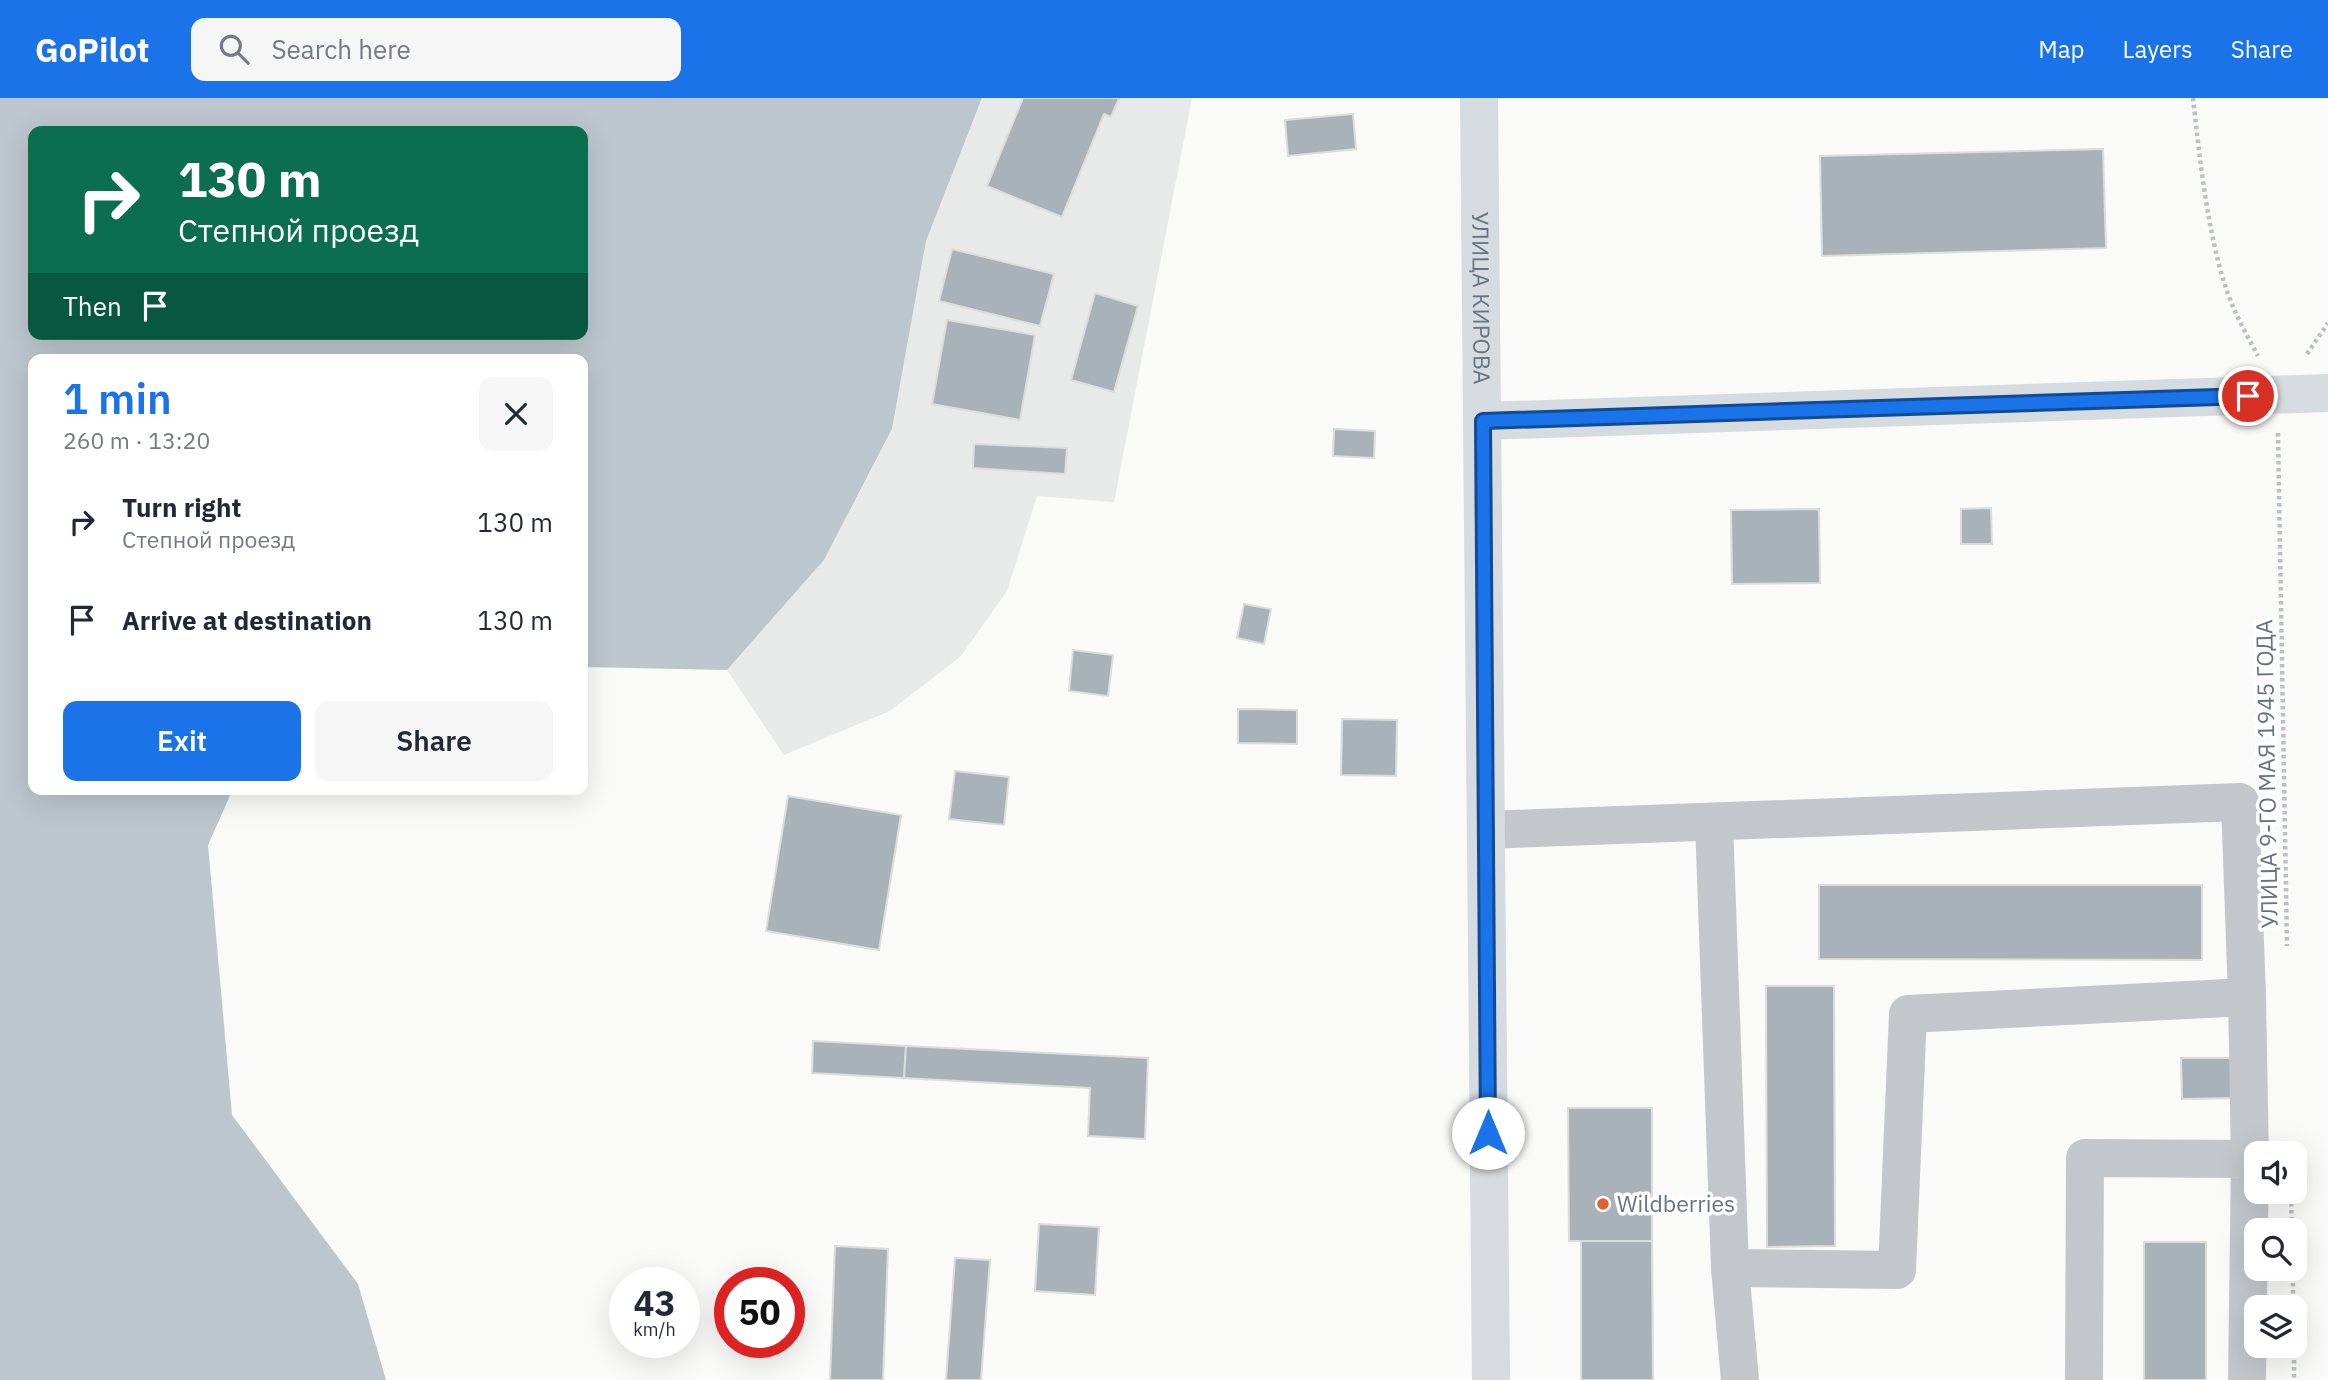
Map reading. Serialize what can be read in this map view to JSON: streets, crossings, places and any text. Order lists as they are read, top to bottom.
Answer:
{
  "streets": {
    "main road": ["УЛИЦА КИРОВА"],
    "path": ["УЛИЦА 9-ГО МАЯ 1945 ГОДА"]
  },
  "places": ["Wildberries"],
  "page": {
    "header": "GoPilot",
    "search": "Search here",
    "nav": ["Map", "Layers", "Share"],
    "turn": ["130 m", "Степной проезд"],
    "then": "Then",
    "heading": ["1 min", "260 m · 13:20"],
    "list": [
      {
        "name": "Turn right",
        "note": "Степной проезд",
        "value": "130 m"
      },
      {
        "name": "Arrive at destination",
        "value": "130 m"
      }
    ],
    "buttons": ["Exit", "Share"],
    "speed": "43 km/h",
    "limit": "50"
  }
}
